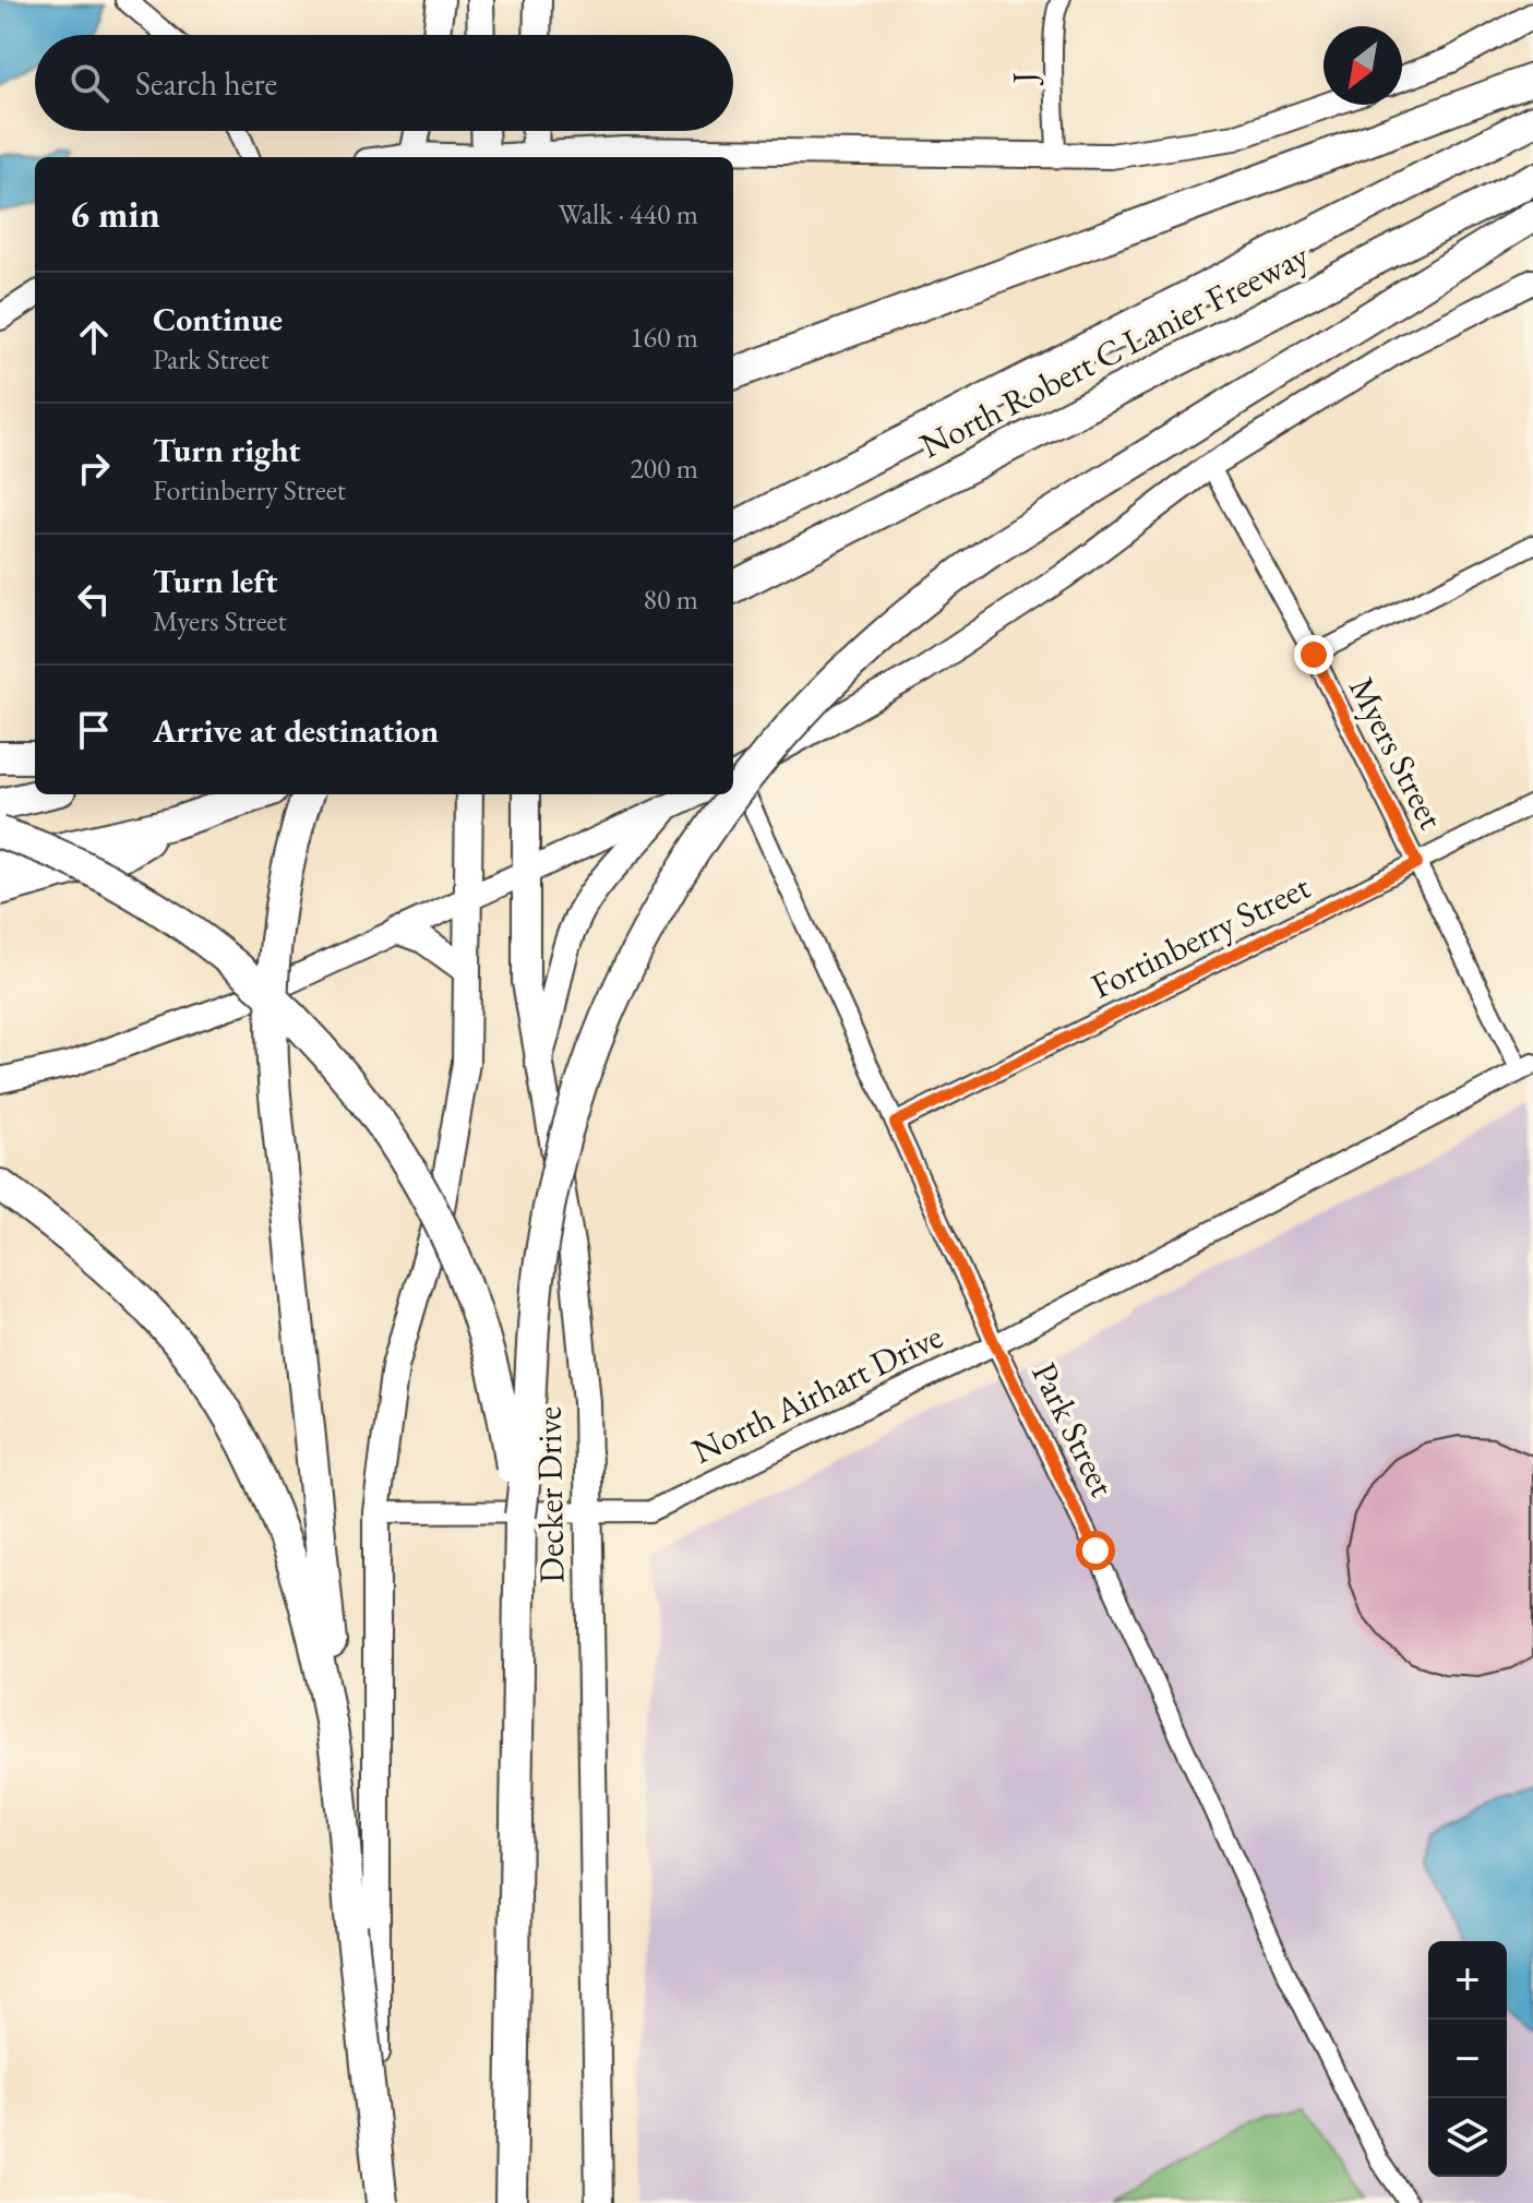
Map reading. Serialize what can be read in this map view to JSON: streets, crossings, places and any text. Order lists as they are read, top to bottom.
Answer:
{
  "streets": {
    "highway": ["North Robert C Lanier Freeway", "Decker Drive"],
    "street": [
      "J",
      "Myers Street",
      "Fortinberry Street",
      "North Airhart Drive",
      "Park Street"
    ]
  },
  "crossings": [
    ["Myers Street", "Fortinberry Street"],
    ["Myers Street", "North Airhart Drive"],
    ["Fortinberry Street", "Park Street"],
    ["North Airhart Drive", "Park Street"],
    ["North Airhart Drive", "Decker Drive"]
  ],
  "north": "bottom left",
  "page": {
    "search": "Search here",
    "heading": ["6 min", "Walk · 440 m"],
    "list": [
      ["Continue", "Park Street", "160 m"],
      ["Turn right", "Fortinberry Street", "200 m"],
      ["Turn left", "Myers Street", "80 m"],
      "Arrive at destination"
    ],
    "map_buttons": ["+", "−"]
  }
}
